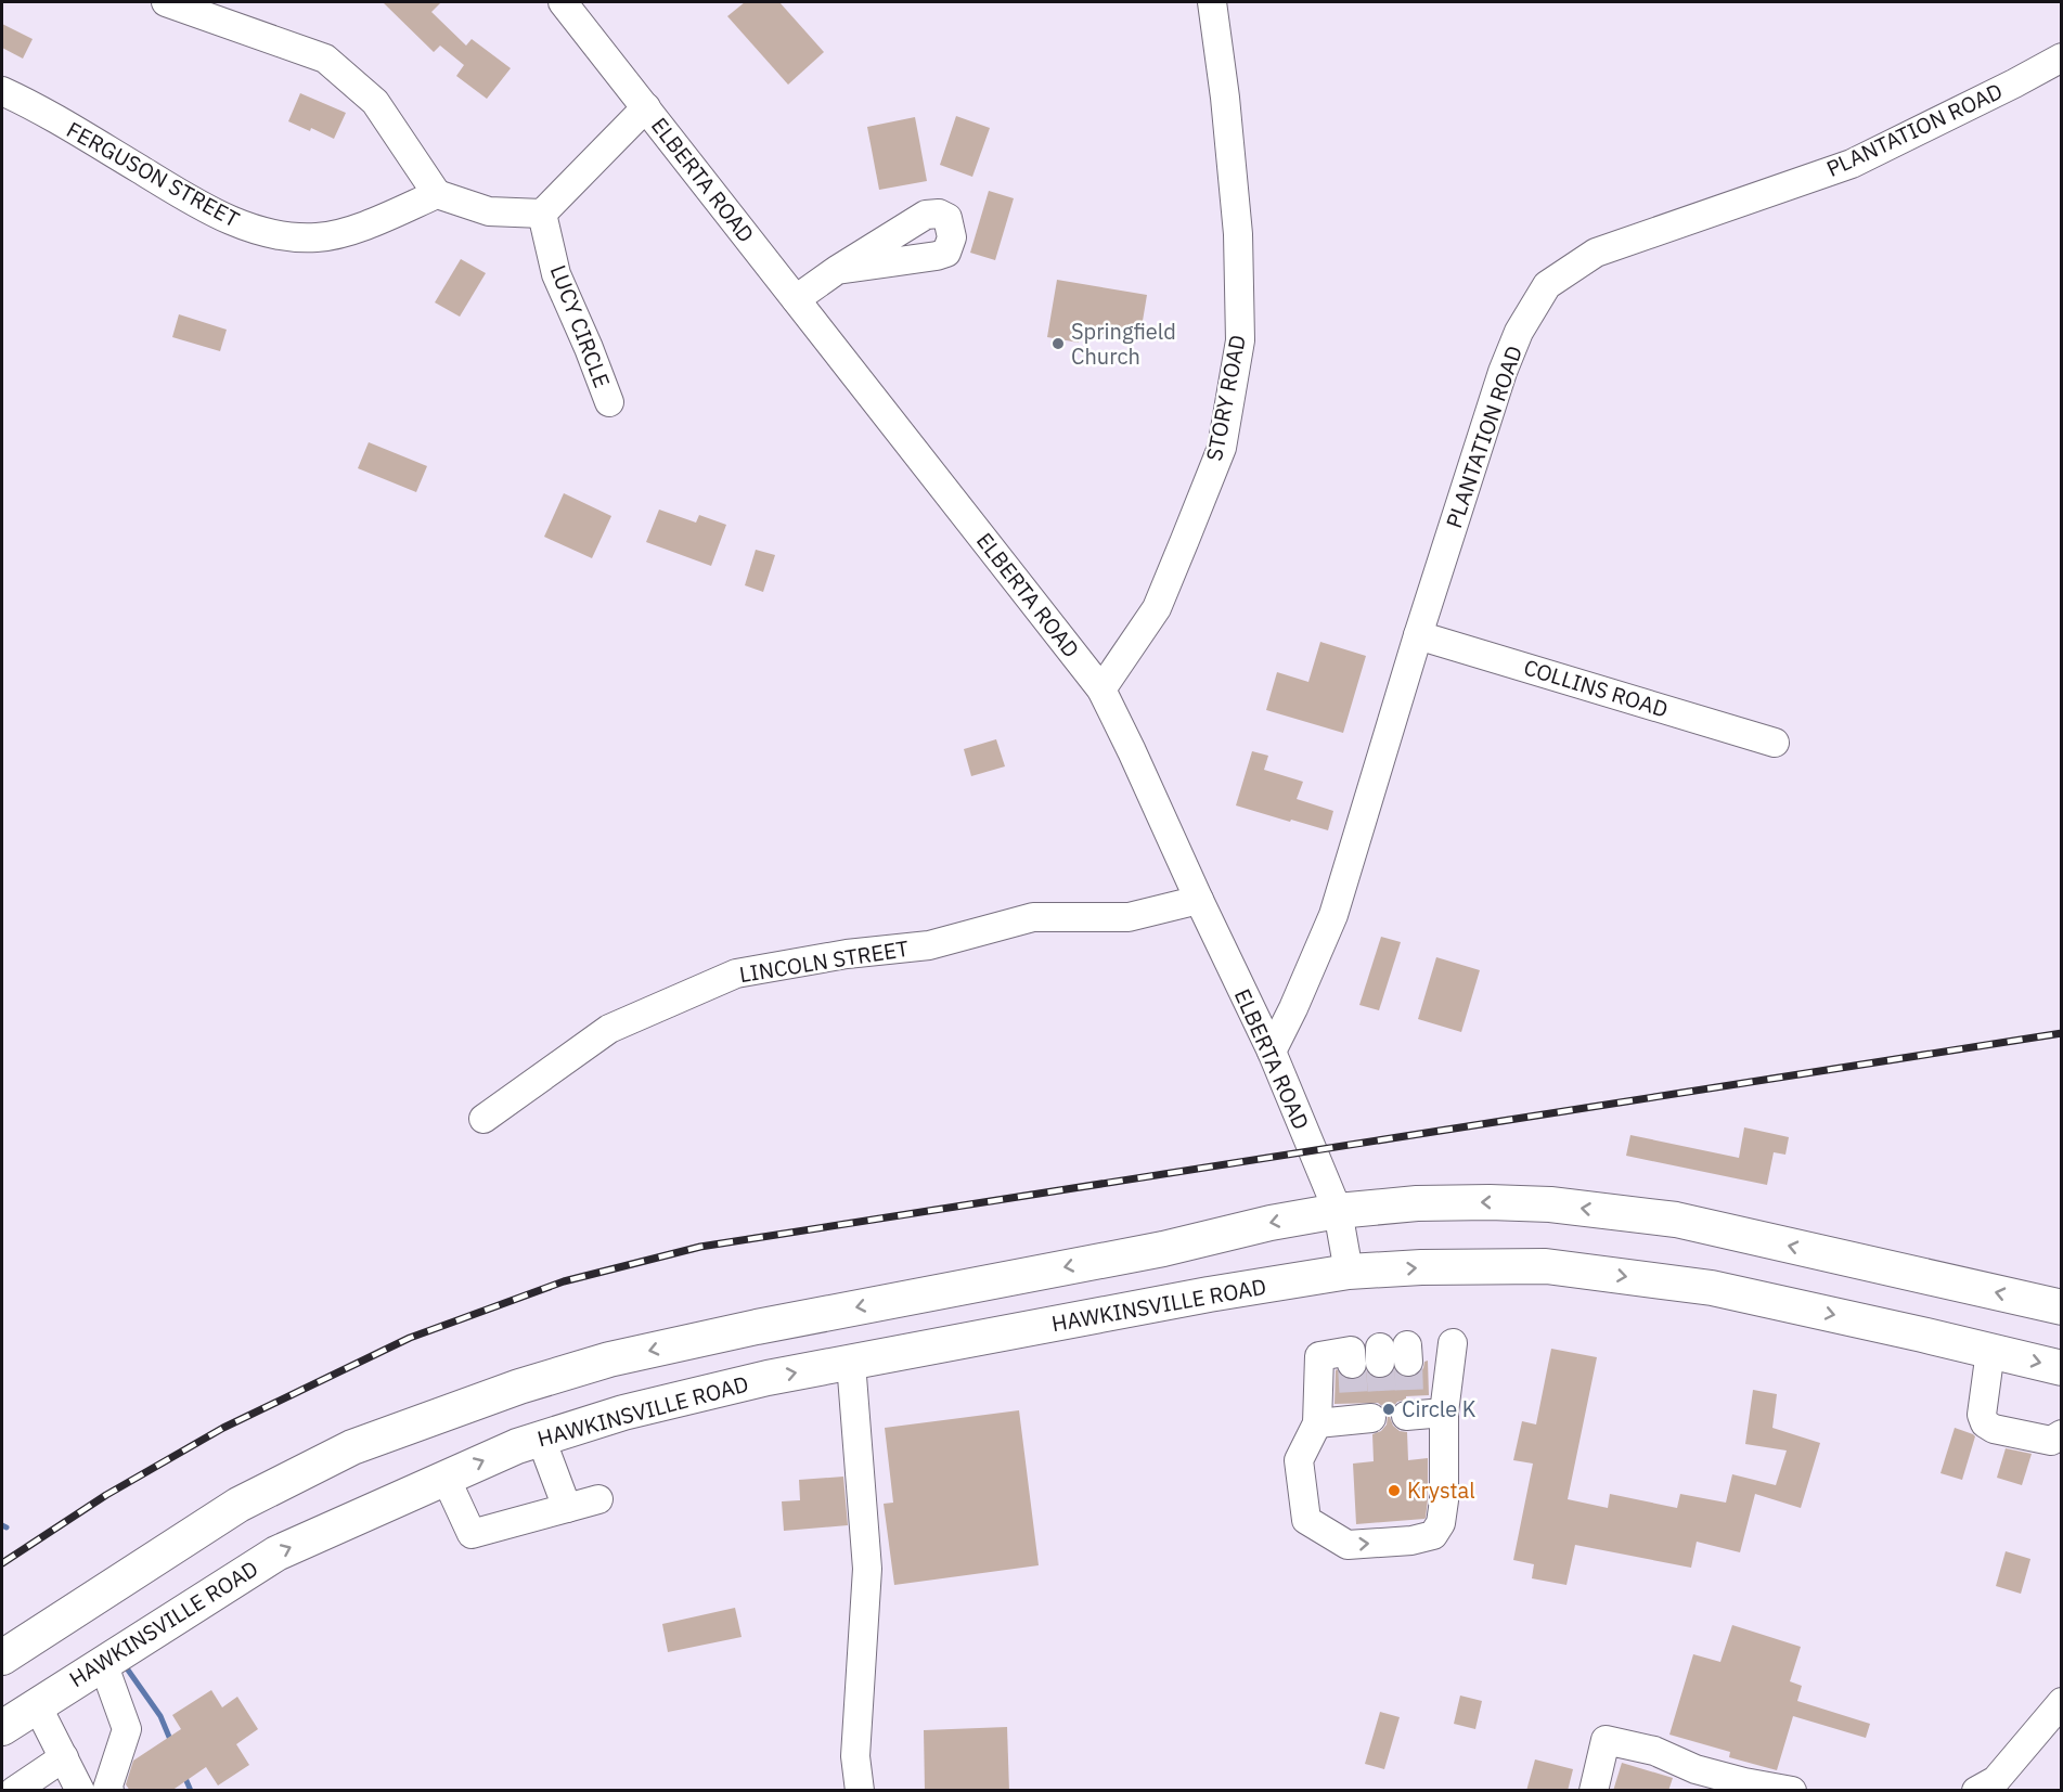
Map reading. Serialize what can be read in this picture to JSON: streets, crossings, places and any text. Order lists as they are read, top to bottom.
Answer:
{
  "streets": {
    "main road": ["HAWKINSVILLE ROAD"],
    "street": [
      "PLANTATION ROAD",
      "FERGUSON STREET",
      "ELBERTA ROAD",
      "LUCY CIRCLE",
      "STORY ROAD",
      "COLLINS ROAD",
      "LINCOLN STREET"
    ]
  },
  "crossings": [
    ["PLANTATION ROAD", "ELBERTA ROAD"],
    ["PLANTATION ROAD", "COLLINS ROAD"],
    ["ELBERTA ROAD", "STORY ROAD"],
    ["ELBERTA ROAD", "LINCOLN STREET"],
    ["ELBERTA ROAD", "HAWKINSVILLE ROAD"]
  ],
  "places": ["Springfield Church", "Circle K", "Krystal"]
}
